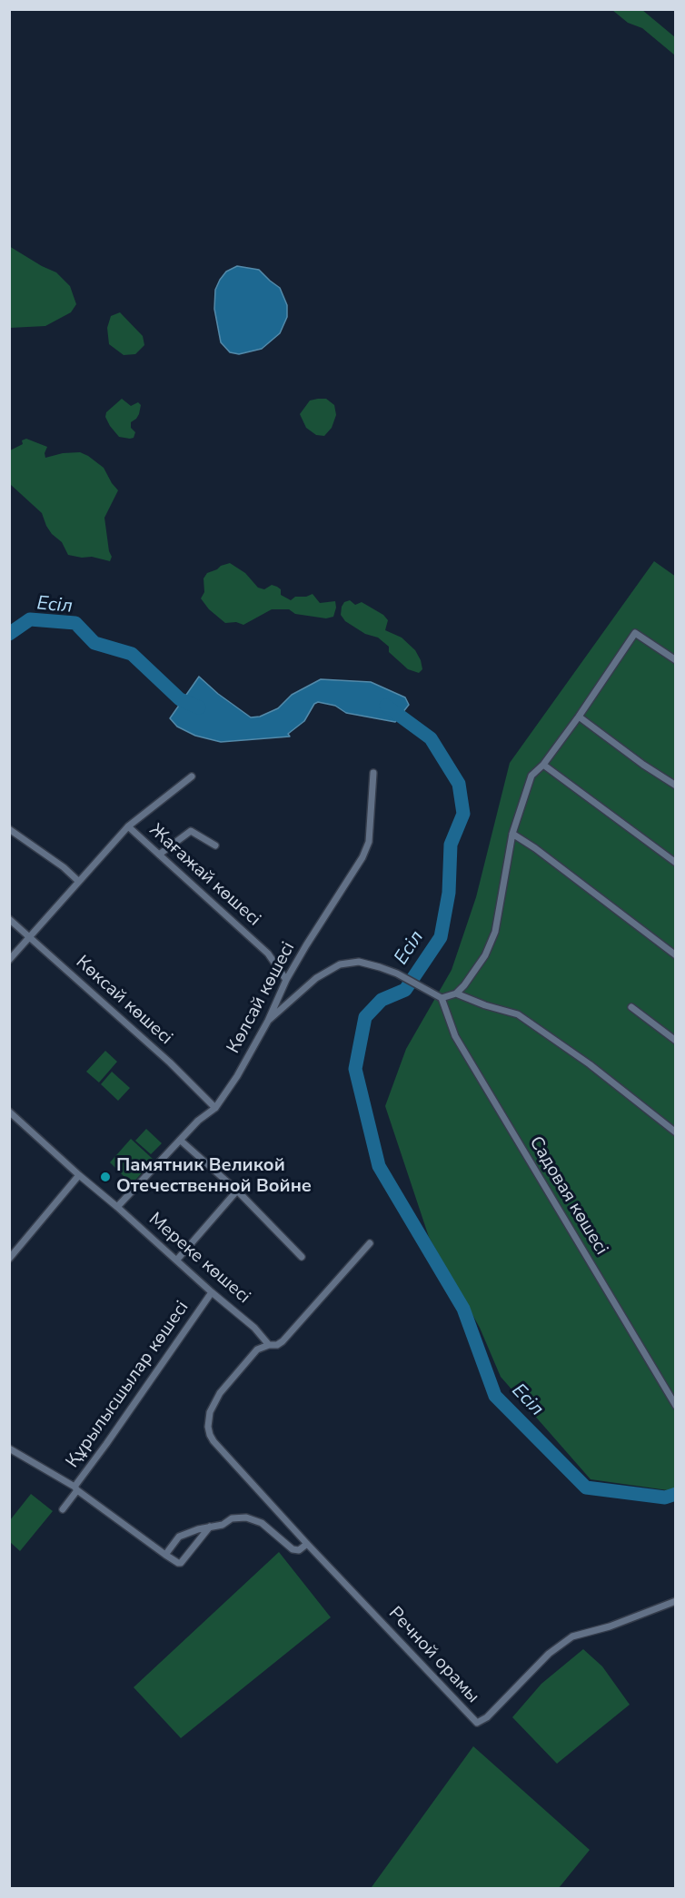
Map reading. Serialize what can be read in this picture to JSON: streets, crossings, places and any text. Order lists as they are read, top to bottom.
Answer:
{
  "streets": {
    "street": [
      "Жағажай көшесі",
      "Көлсай көшесі",
      "Көксай көшесі",
      "Садовая көшесі",
      "Мереке көшесі",
      "Құрылысшылар көшесі",
      "Речной орамы"
    ]
  },
  "crossings": [
    ["Жағажай көшесі", "Көлсай көшесі"],
    ["Жағажай көшесі", "Көксай көшесі"],
    ["Көлсай көшесі", "Көксай көшесі"],
    ["Көлсай көшесі", "Мереке көшесі"],
    ["Мереке көшесі", "Құрылысшылар көшесі"],
    ["Мереке көшесі", "Речной орамы"]
  ],
  "water": ["Есіл"],
  "places": ["Памятник Великой Отечественной Войне"]
}
